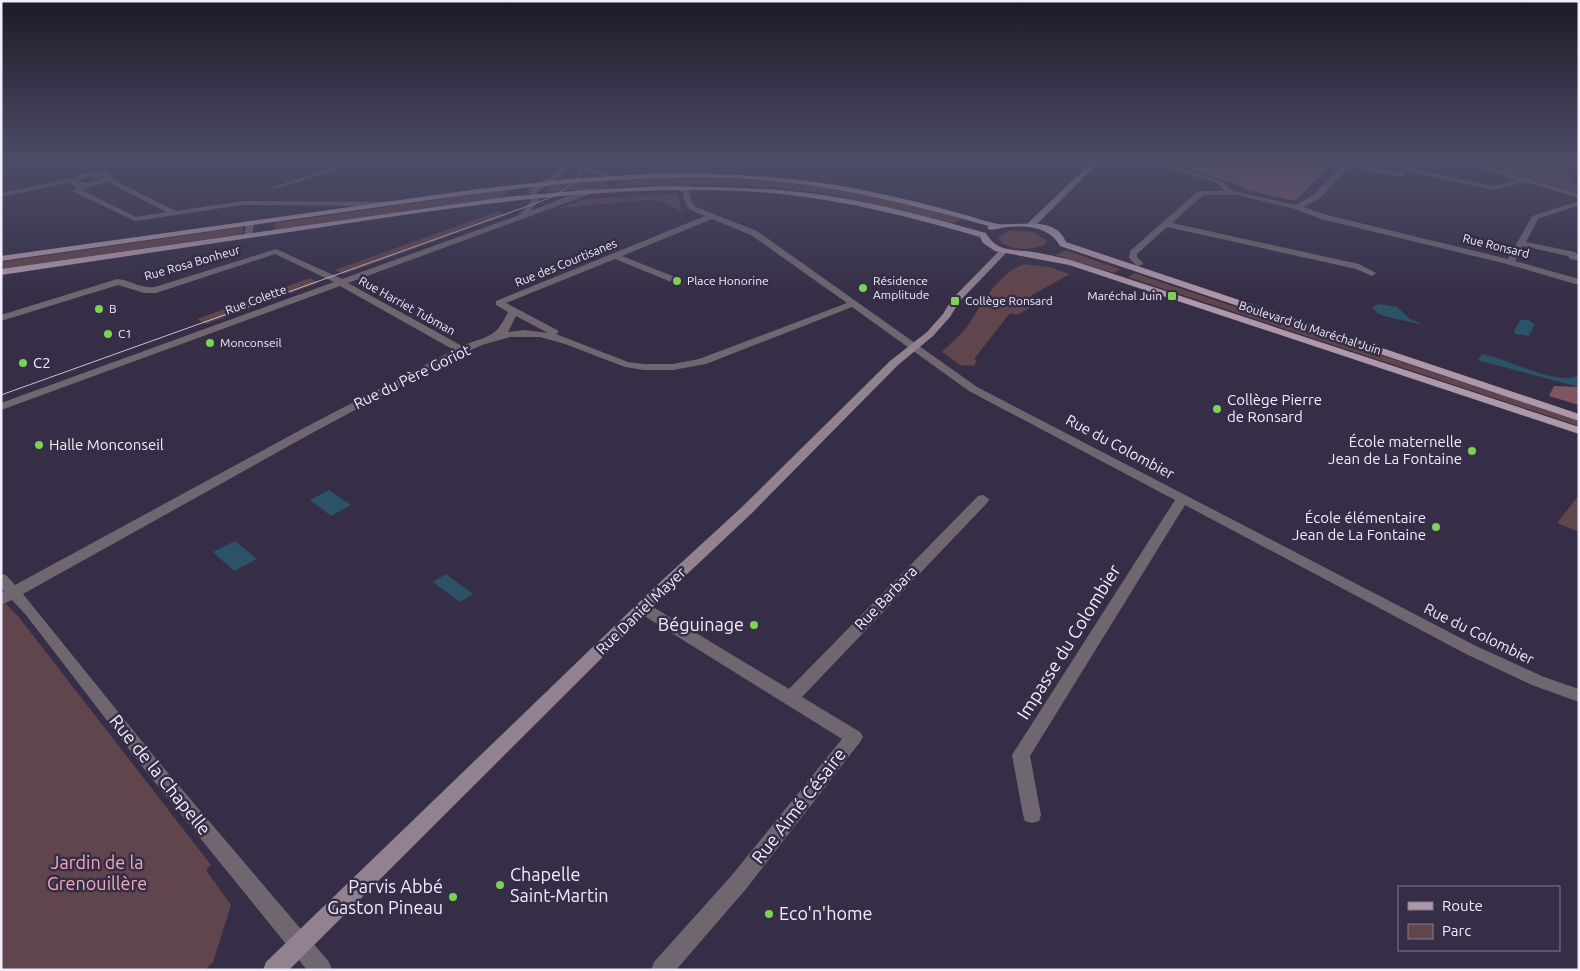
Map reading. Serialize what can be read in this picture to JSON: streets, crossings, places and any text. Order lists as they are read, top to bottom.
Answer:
{
  "streets": {
    "main road": ["Boulevard du Maréchal Juin", "Rue Daniel Mayer"],
    "street": [
      "Rue Ronsard",
      "Rue Rosa Bonheur",
      "Rue des Courtisanes",
      "Rue Colette",
      "Rue Harriet Tubman",
      "Rue du Père Goriot",
      "Rue du Colombier",
      "Rue Barbara",
      "Impasse du Colombier",
      "Rue de la Chapelle",
      "Rue Aimé Césaire"
    ]
  },
  "crossings": [
    ["Rue Rosa Bonheur", "Rue Harriet Tubman"],
    ["Rue des Courtisanes", "Rue du Père Goriot"],
    ["Rue des Courtisanes", "Rue du Colombier"],
    ["Rue Colette", "Rue Harriet Tubman"],
    ["Rue Harriet Tubman", "Rue du Père Goriot"],
    ["Boulevard du Maréchal Juin", "Rue Daniel Mayer"],
    ["Rue du Père Goriot", "Rue du Colombier"],
    ["Rue du Père Goriot", "Rue de la Chapelle"],
    ["Rue du Colombier", "Rue Daniel Mayer"],
    ["Rue du Colombier", "Impasse du Colombier"],
    ["Rue Barbara", "Rue Aimé Césaire"],
    ["Rue Daniel Mayer", "Rue de la Chapelle"],
    ["Rue Daniel Mayer", "Rue Aimé Césaire"]
  ],
  "parks": ["Jardin de la Grenouillère"],
  "places": {
    "other": [
      "Place Honorine",
      "Résidence Amplitude",
      "B",
      "C1",
      "Monconseil",
      "C2",
      "Collège Pierre de Ronsard",
      "Halle Monconseil",
      "École maternelle Jean de La Fontaine",
      "École élémentaire Jean de La Fontaine",
      "Béguinage",
      "Chapelle Saint-Martin",
      "Parvis Abbé Gaston Pineau",
      "Eco'n'home"
    ],
    "transit": ["Maréchal Juin", "Collège Ronsard"]
  },
  "legend": ["Route", "Parc"]
}
